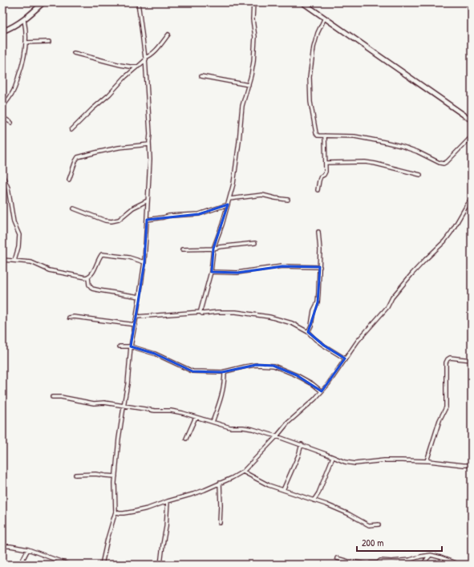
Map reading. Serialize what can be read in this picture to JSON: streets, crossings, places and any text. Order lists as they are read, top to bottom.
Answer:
{
  "scale_bar": "200 m"
}
